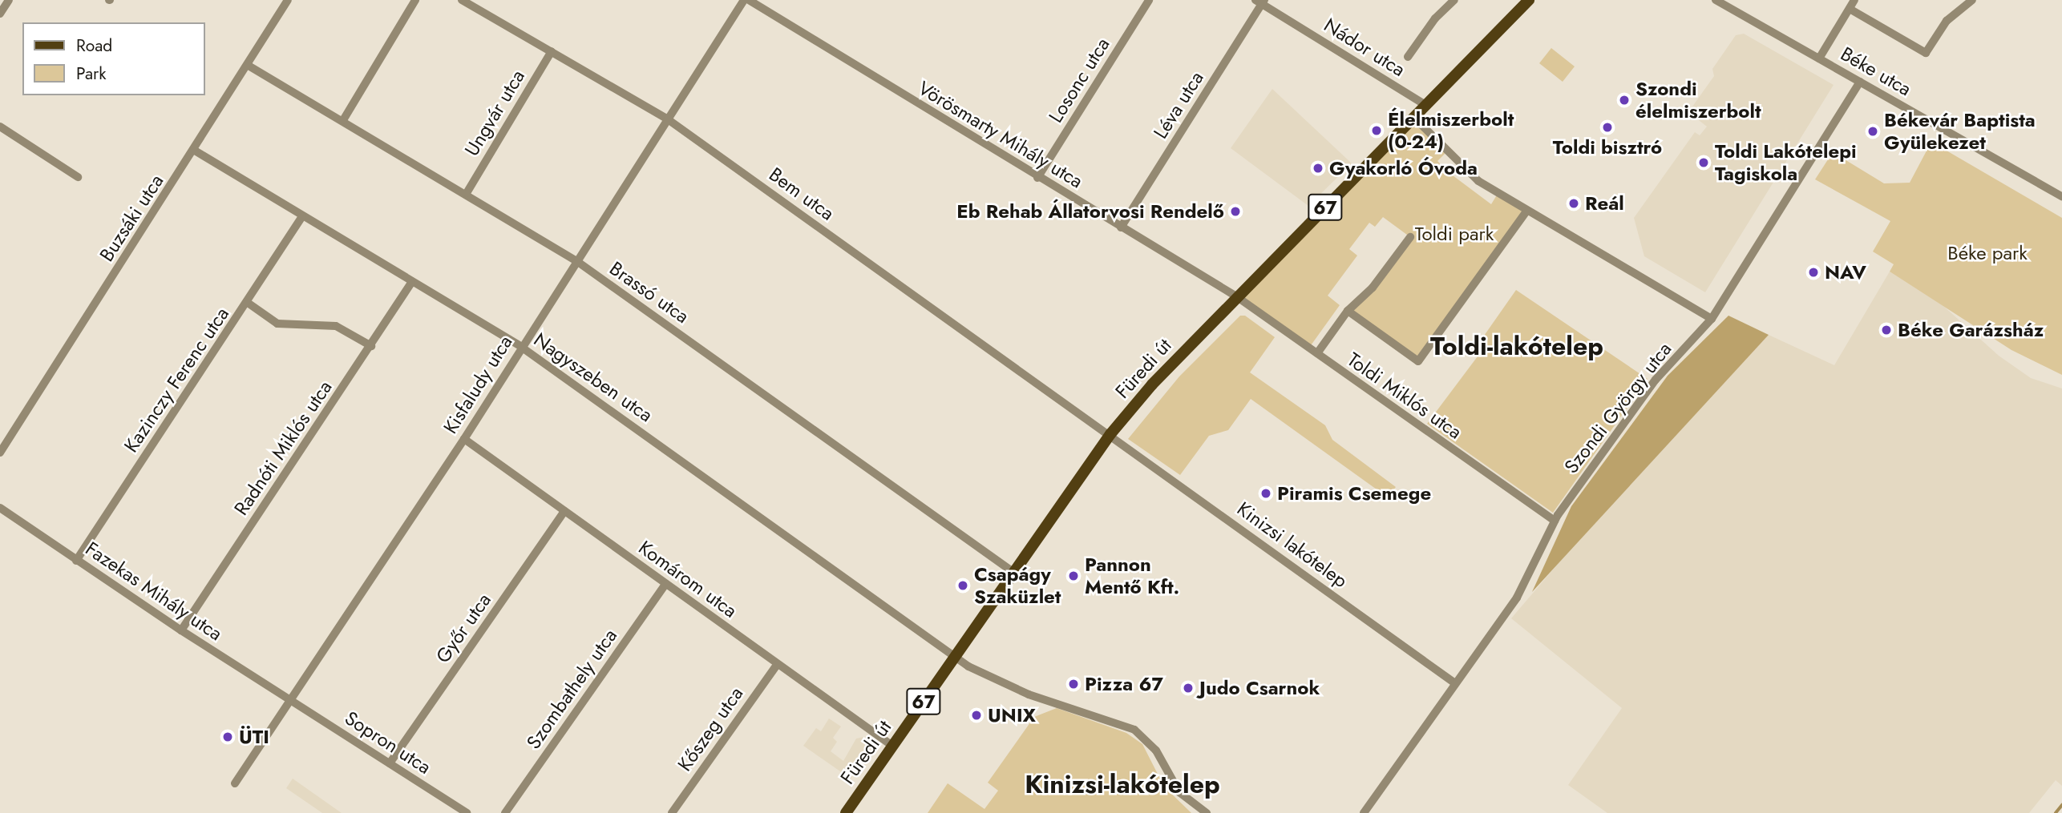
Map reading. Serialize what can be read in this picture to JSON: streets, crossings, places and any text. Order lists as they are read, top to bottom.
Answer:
{
  "streets": {
    "main road": ["67", "Füredi út"],
    "street": [
      "Nádor utca",
      "Béke utca",
      "Losonc utca",
      "Léva utca",
      "Ungvár utca",
      "Vörösmarty Mihály utca",
      "Bem utca",
      "Buzsáki utca",
      "Brassó utca",
      "Nagyszeben utca",
      "Kazinczy Ferenc utca",
      "Kisfaludy utca",
      "Toldi Miklós utca",
      "Szondi György utca",
      "Radnóti Miklós utca",
      "Kinizsi lakótelep",
      "Komárom utca",
      "Fazekas Mihály utca",
      "Győr utca",
      "Szombathely utca",
      "Kőszeg utca",
      "Sopron utca"
    ]
  },
  "crossings": [
    ["Nádor utca", "Léva utca"],
    ["Nádor utca", "Füredi út"],
    ["Béke utca", "Szondi György utca"],
    ["Losonc utca", "Vörösmarty Mihály utca"],
    ["Léva utca", "Vörösmarty Mihály utca"],
    ["Ungvár utca", "Bem utca"],
    ["Ungvár utca", "Brassó utca"],
    ["Vörösmarty Mihály utca", "Füredi út"],
    ["Vörösmarty Mihály utca", "Toldi Miklós utca"],
    ["Bem utca", "Füredi út"],
    ["Bem utca", "Kisfaludy utca"],
    ["Bem utca", "Kinizsi lakótelep"],
    ["Buzsáki utca", "Brassó utca"],
    ["Buzsáki utca", "Nagyszeben utca"],
    ["Brassó utca", "Füredi út"],
    ["Brassó utca", "Kisfaludy utca"],
    ["Füredi út", "Nagyszeben utca"],
    ["Füredi út", "Toldi Miklós utca"],
    ["Füredi út", "Kinizsi lakótelep"],
    ["Füredi út", "Komárom utca"],
    ["Nagyszeben utca", "Kazinczy Ferenc utca"],
    ["Nagyszeben utca", "Kisfaludy utca"],
    ["Nagyszeben utca", "Radnóti Miklós utca"],
    ["Kazinczy Ferenc utca", "Fazekas Mihály utca"],
    ["Kisfaludy utca", "Komárom utca"],
    ["Kisfaludy utca", "Fazekas Mihály utca"],
    ["Kisfaludy utca", "Sopron utca"],
    ["Toldi Miklós utca", "Szondi György utca"],
    ["Radnóti Miklós utca", "Fazekas Mihály utca"],
    ["Komárom utca", "Győr utca"],
    ["Komárom utca", "Szombathely utca"],
    ["Komárom utca", "Kőszeg utca"],
    ["Fazekas Mihály utca", "Sopron utca"],
    ["Győr utca", "Sopron utca"]
  ],
  "districts": ["Toldi-lakótelep", "Kinizsi-lakótelep"],
  "parks": ["Toldi park", "Béke park"],
  "places": [
    "Szondi élelmiszerbolt",
    "Toldi bisztró",
    "Élelmiszerbolt (0-24)",
    "Békevár Baptista Gyülekezet",
    "Toldi Lakótelepi Tagiskola",
    "Gyakorló Óvoda",
    "Reál",
    "Eb Rehab Állatorvosi Rendelő",
    "NAV",
    "Béke Garázsház",
    "Piramis Csemege",
    "Pannon Mentő Kft.",
    "Csapágy Szaküzlet",
    "Pizza 67",
    "Judo Csarnok",
    "UNIX",
    "ÜTI"
  ],
  "legend": ["Road", "Park"]
}
